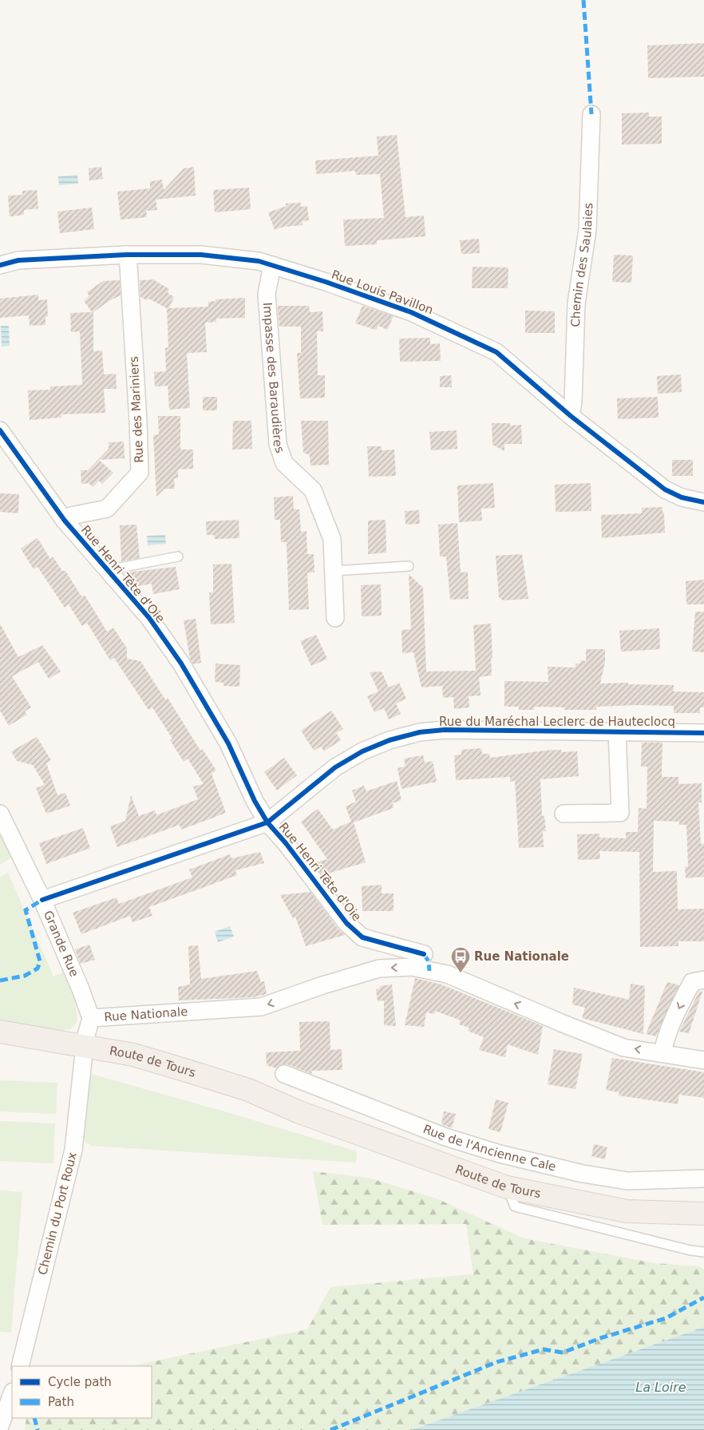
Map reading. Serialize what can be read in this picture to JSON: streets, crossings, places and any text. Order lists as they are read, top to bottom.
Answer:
{
  "streets": {
    "main road": ["Route de Tours"],
    "street": [
      "Chemin des Saulaies",
      "Rue Louis Pavillon",
      "Impasse des Baraudières",
      "Rue des Mariniers",
      "Rue Henri Tête d'Oie",
      "Rue du Maréchal Leclerc de Hauteclocq",
      "Grande Rue",
      "Rue Nationale",
      "Rue de l'Ancienne Cale",
      "Chemin du Port Roux"
    ]
  },
  "crossings": [
    ["Chemin des Saulaies", "Rue Louis Pavillon"],
    ["Rue Louis Pavillon", "Impasse des Baraudières"],
    ["Rue Louis Pavillon", "Rue des Mariniers"],
    ["Rue des Mariniers", "Rue Henri Tête d'Oie"],
    ["Rue Henri Tête d'Oie", "Rue du Maréchal Leclerc de Hauteclocq"],
    ["Rue du Maréchal Leclerc de Hauteclocq", "Grande Rue"],
    ["Grande Rue", "Rue Nationale"],
    ["Route de Tours", "Chemin du Port Roux"]
  ],
  "one_way": ["Rue Nationale"],
  "water": ["La Loire"],
  "places": {
    "bus stop": ["Rue Nationale"]
  },
  "legend": ["Cycle path", "Path"]
}
